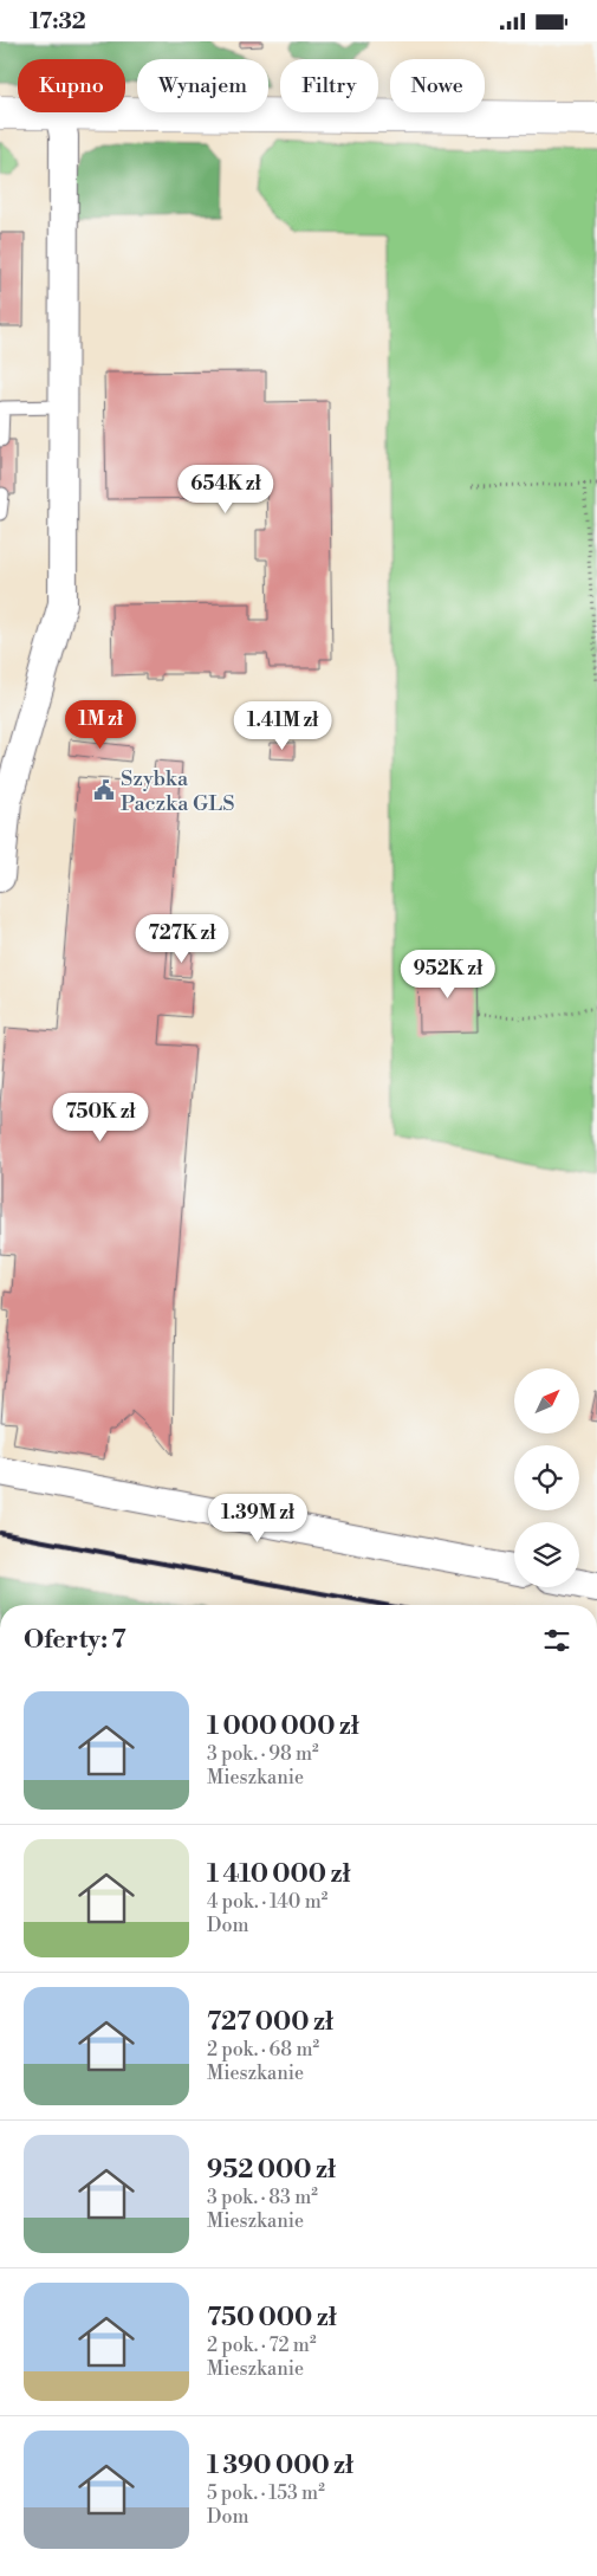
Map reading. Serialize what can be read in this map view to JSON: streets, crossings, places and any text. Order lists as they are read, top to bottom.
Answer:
{
  "places": {
    "public building": ["Szybka Paczka GLS"]
  },
  "north": "top right",
  "page": {
    "status": "17:32",
    "chip": [
      "Kupno",
      "Wynajem",
      "Filtry",
      "Nowe"
    ],
    "price": [
      "654K zł",
      "1M zł",
      "1.41M zł",
      "727K zł",
      "952K zł",
      "750K zł",
      "1.39M zł"
    ],
    "heading": "Oferty: 7",
    "list": [
      {
        "name": "1 000 000 zł",
        "note": "3 pok. · 98 m² · Mieszkanie"
      },
      {
        "name": "1 410 000 zł",
        "note": "4 pok. · 140 m² · Dom"
      },
      {
        "name": "727 000 zł",
        "note": "2 pok. · 68 m² · Mieszkanie"
      },
      {
        "name": "952 000 zł",
        "note": "3 pok. · 83 m² · Mieszkanie"
      },
      {
        "name": "750 000 zł",
        "note": "2 pok. · 72 m² · Mieszkanie"
      },
      {
        "name": "1 390 000 zł",
        "note": "5 pok. · 153 m² · Dom"
      }
    ]
  }
}
